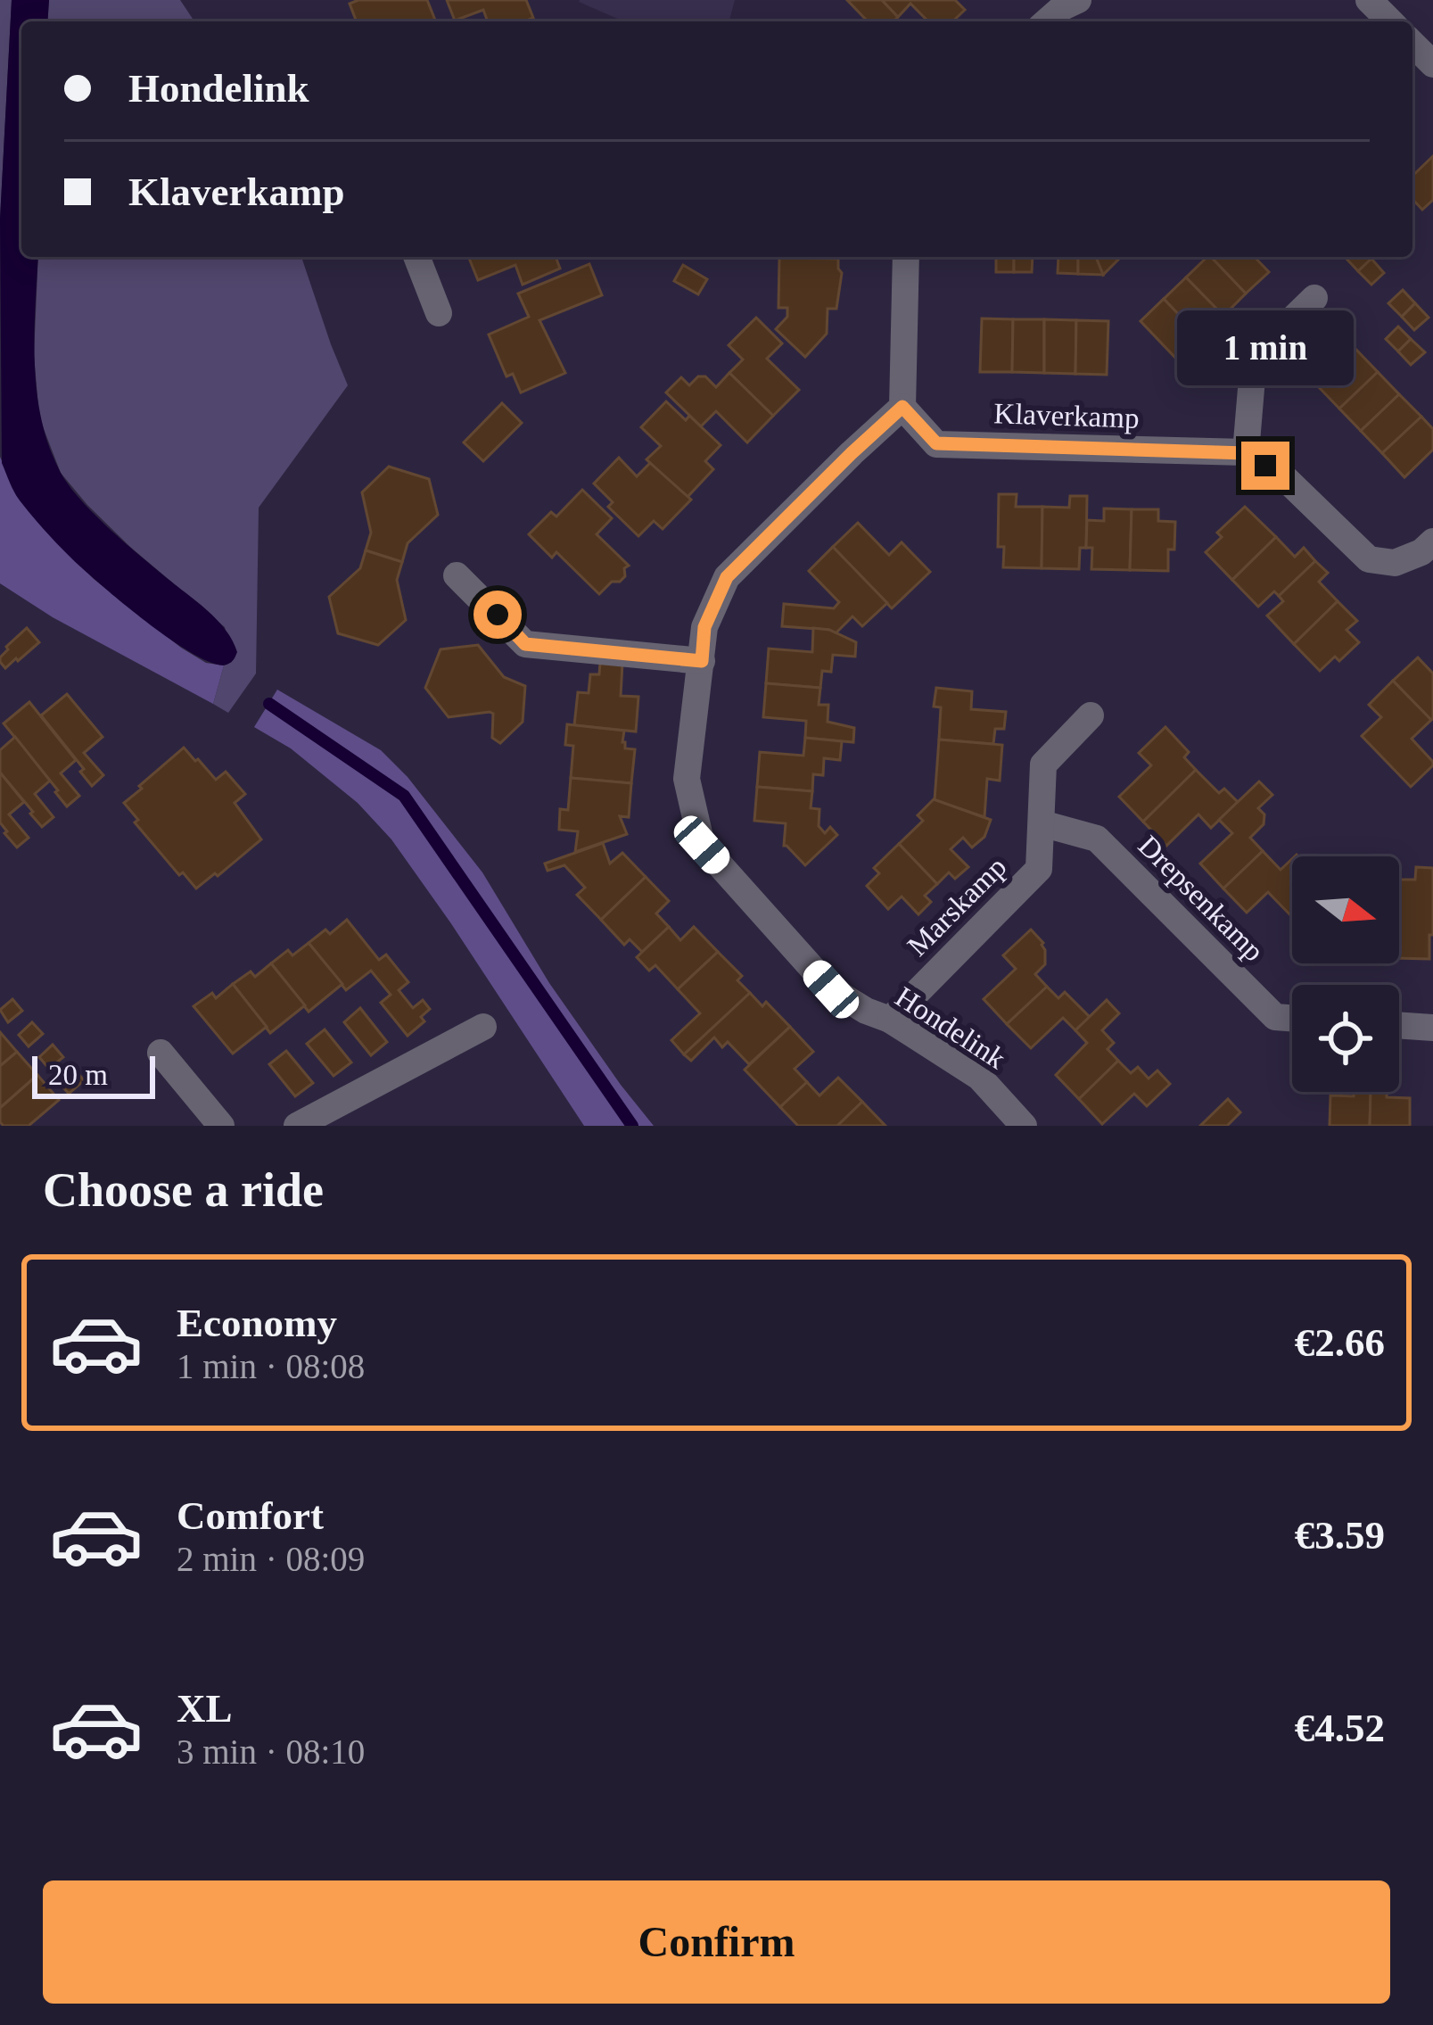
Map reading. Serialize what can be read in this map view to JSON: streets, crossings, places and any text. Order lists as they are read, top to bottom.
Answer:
{
  "streets": {
    "street": [
      "Klaverkamp",
      "Drepsenkamp",
      "Marskamp",
      "Hondelink"
    ]
  },
  "crossings": [
    ["Klaverkamp", "Hondelink"],
    ["Drepsenkamp", "Marskamp"],
    ["Marskamp", "Hondelink"]
  ],
  "scale_bar": "20 m",
  "north": "right",
  "page": {
    "banner": ["Hondelink", "Klaverkamp"],
    "bubble": "1 min",
    "scale": "20 m",
    "heading": "Choose a ride",
    "list": [
      {
        "name": "Economy",
        "note": "1 min · 08:08",
        "value": "€2.66"
      },
      {
        "name": "Comfort",
        "note": "2 min · 08:09",
        "value": "€3.59"
      },
      {
        "name": "XL",
        "note": "3 min · 08:10",
        "value": "€4.52"
      }
    ],
    "buttons": "Confirm"
  }
}
